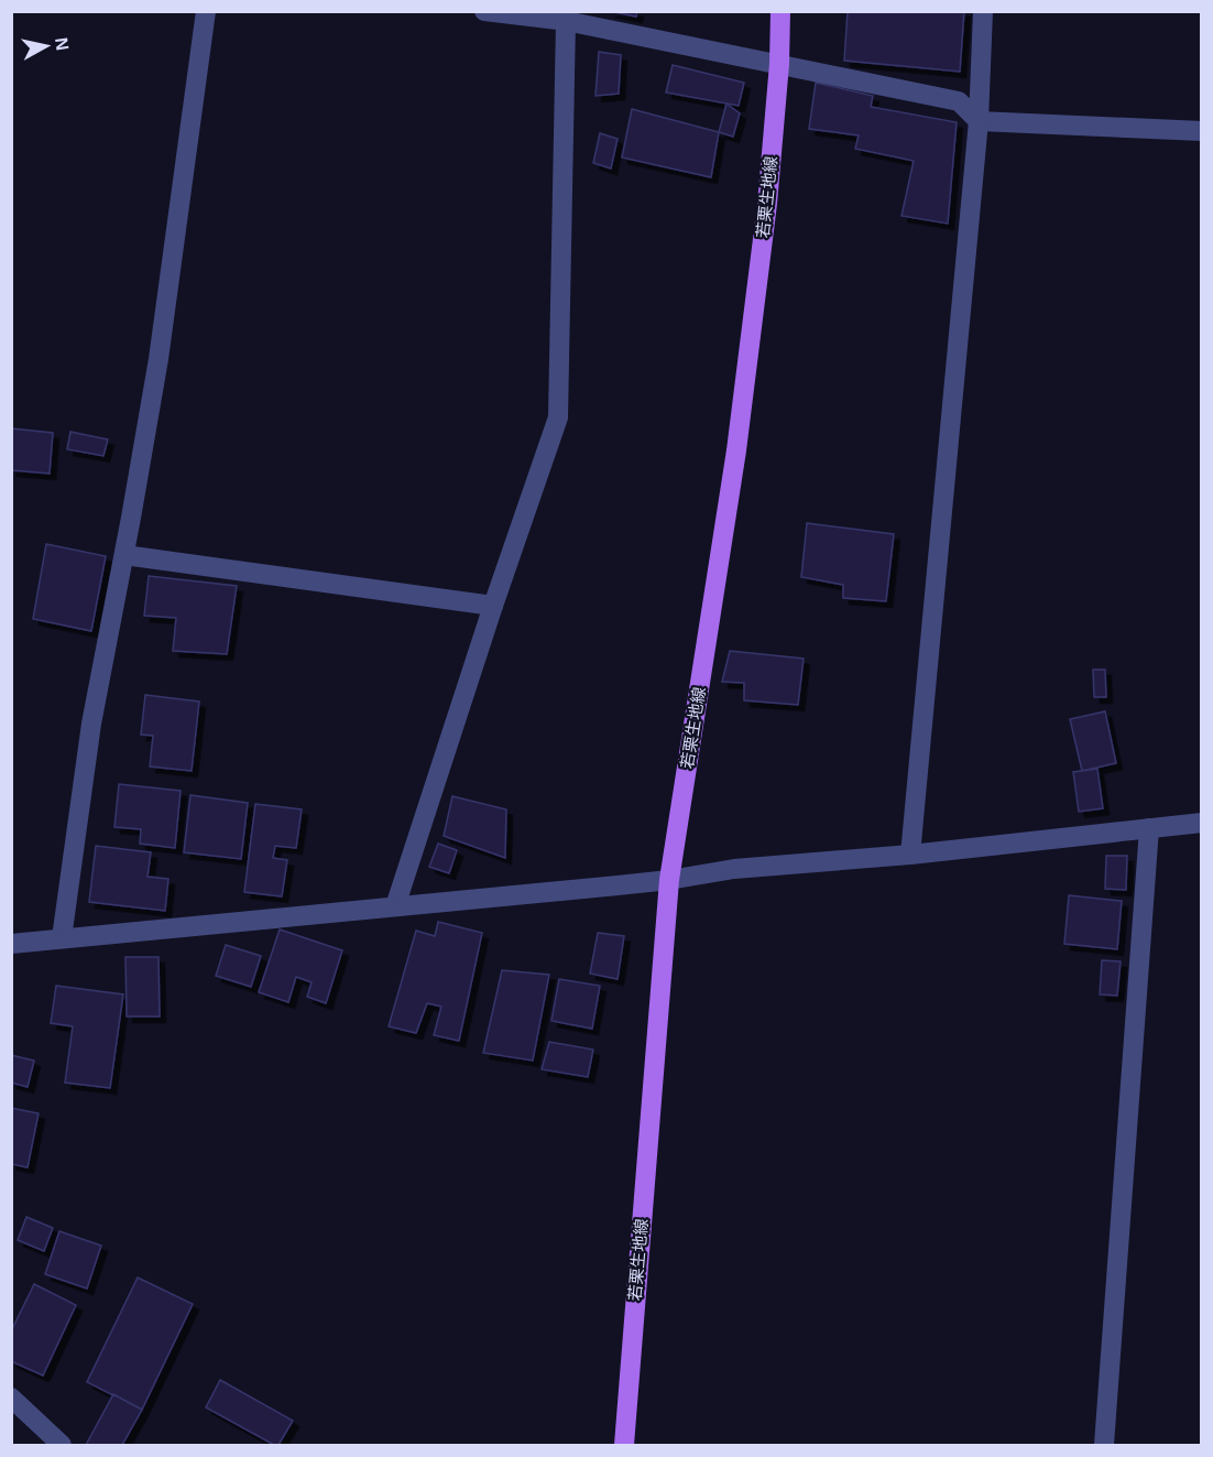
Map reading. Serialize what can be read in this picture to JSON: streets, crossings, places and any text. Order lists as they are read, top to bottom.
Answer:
{
  "streets": {
    "main road": ["若栗生地線"]
  },
  "north": "right"
}
